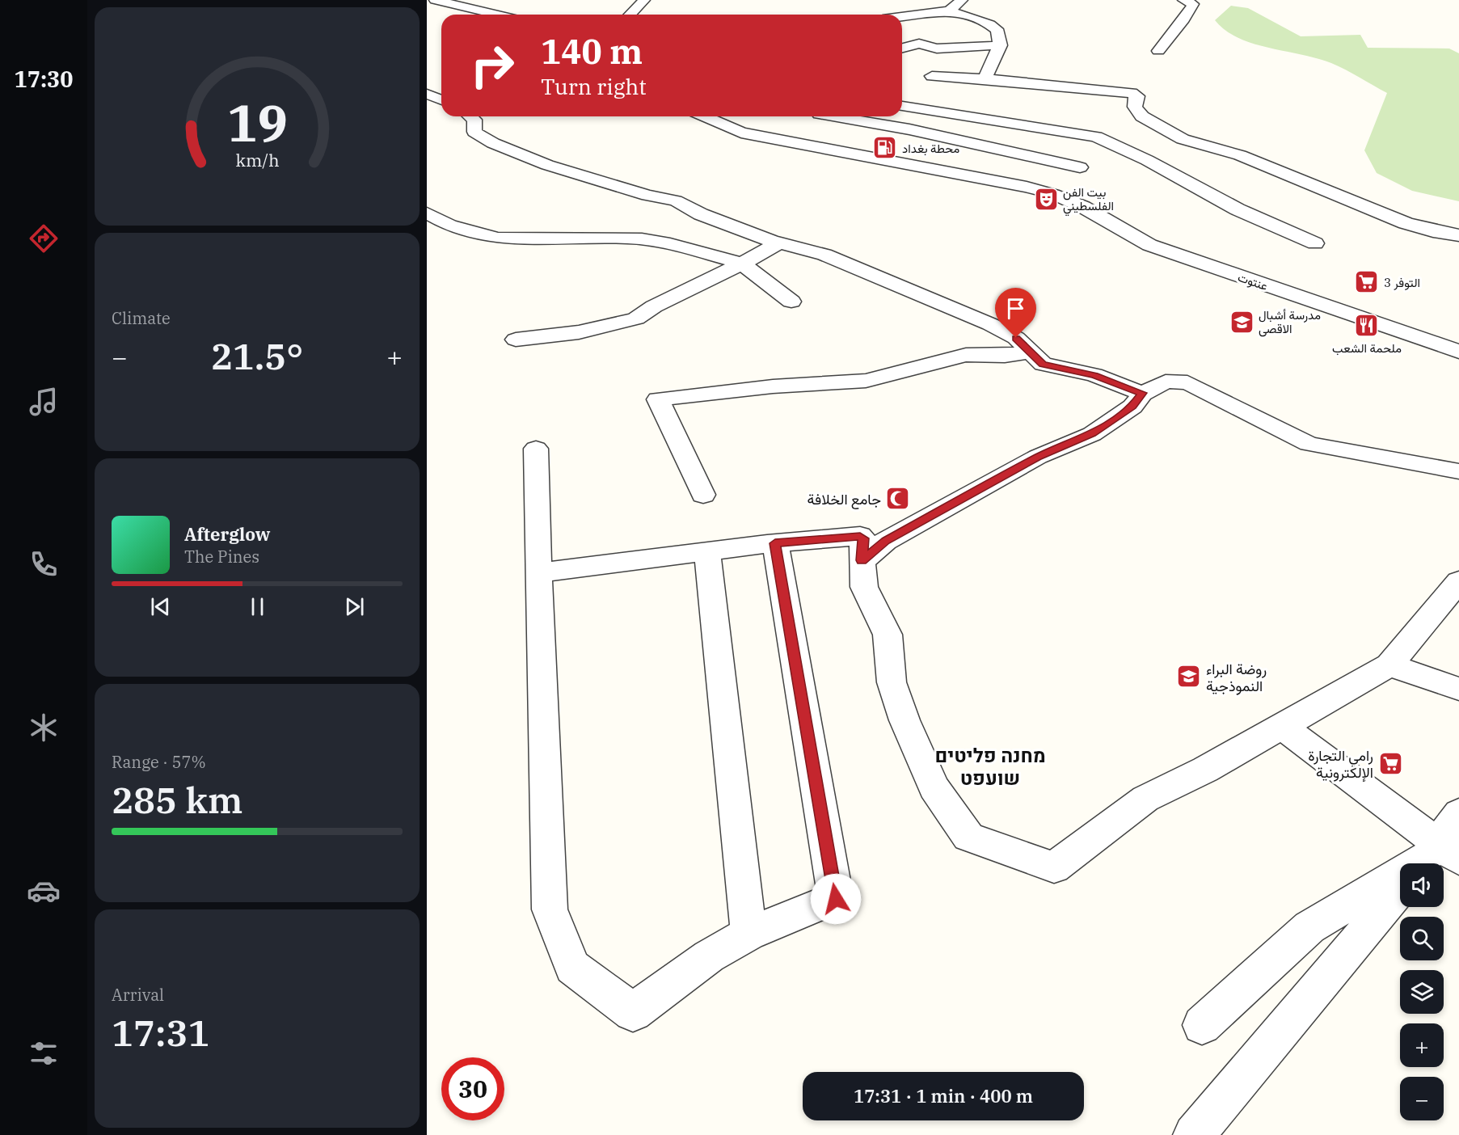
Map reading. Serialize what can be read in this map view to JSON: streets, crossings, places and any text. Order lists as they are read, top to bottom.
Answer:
{
  "streets": {
    "street": ["عنتوت"]
  },
  "districts": ["מחנה פליטים שועפט"],
  "places": {
    "fuel station": ["محطة بغداد"],
    "theatre": ["بيت الفن الفلسطيني"],
    "supermarket": ["التوفر 3", "رامي التجارة الإلكترونية"],
    "school or university": ["مدرسة أشبال الاقصى", "روضة البراء النموذجية"],
    "restaurant": ["ملحمة الشعب"],
    "mosque": ["جامع الخلافة"]
  },
  "page": {
    "tabs": "17:30",
    "turn": ["140 m", "Turn right"],
    "tile": [
      "Climate",
      ["Range · 57%", "285 km"],
      ["Arrival", "17:31"]
    ],
    "heat": ["−", "21.5°", "+"],
    "song": ["Afterglow", "The Pines"],
    "map_buttons": ["+", "−"],
    "limit": "30",
    "trip": "17:31 · 1 min · 400 m",
    "gauge": ["19", "km/h"]
  }
}
